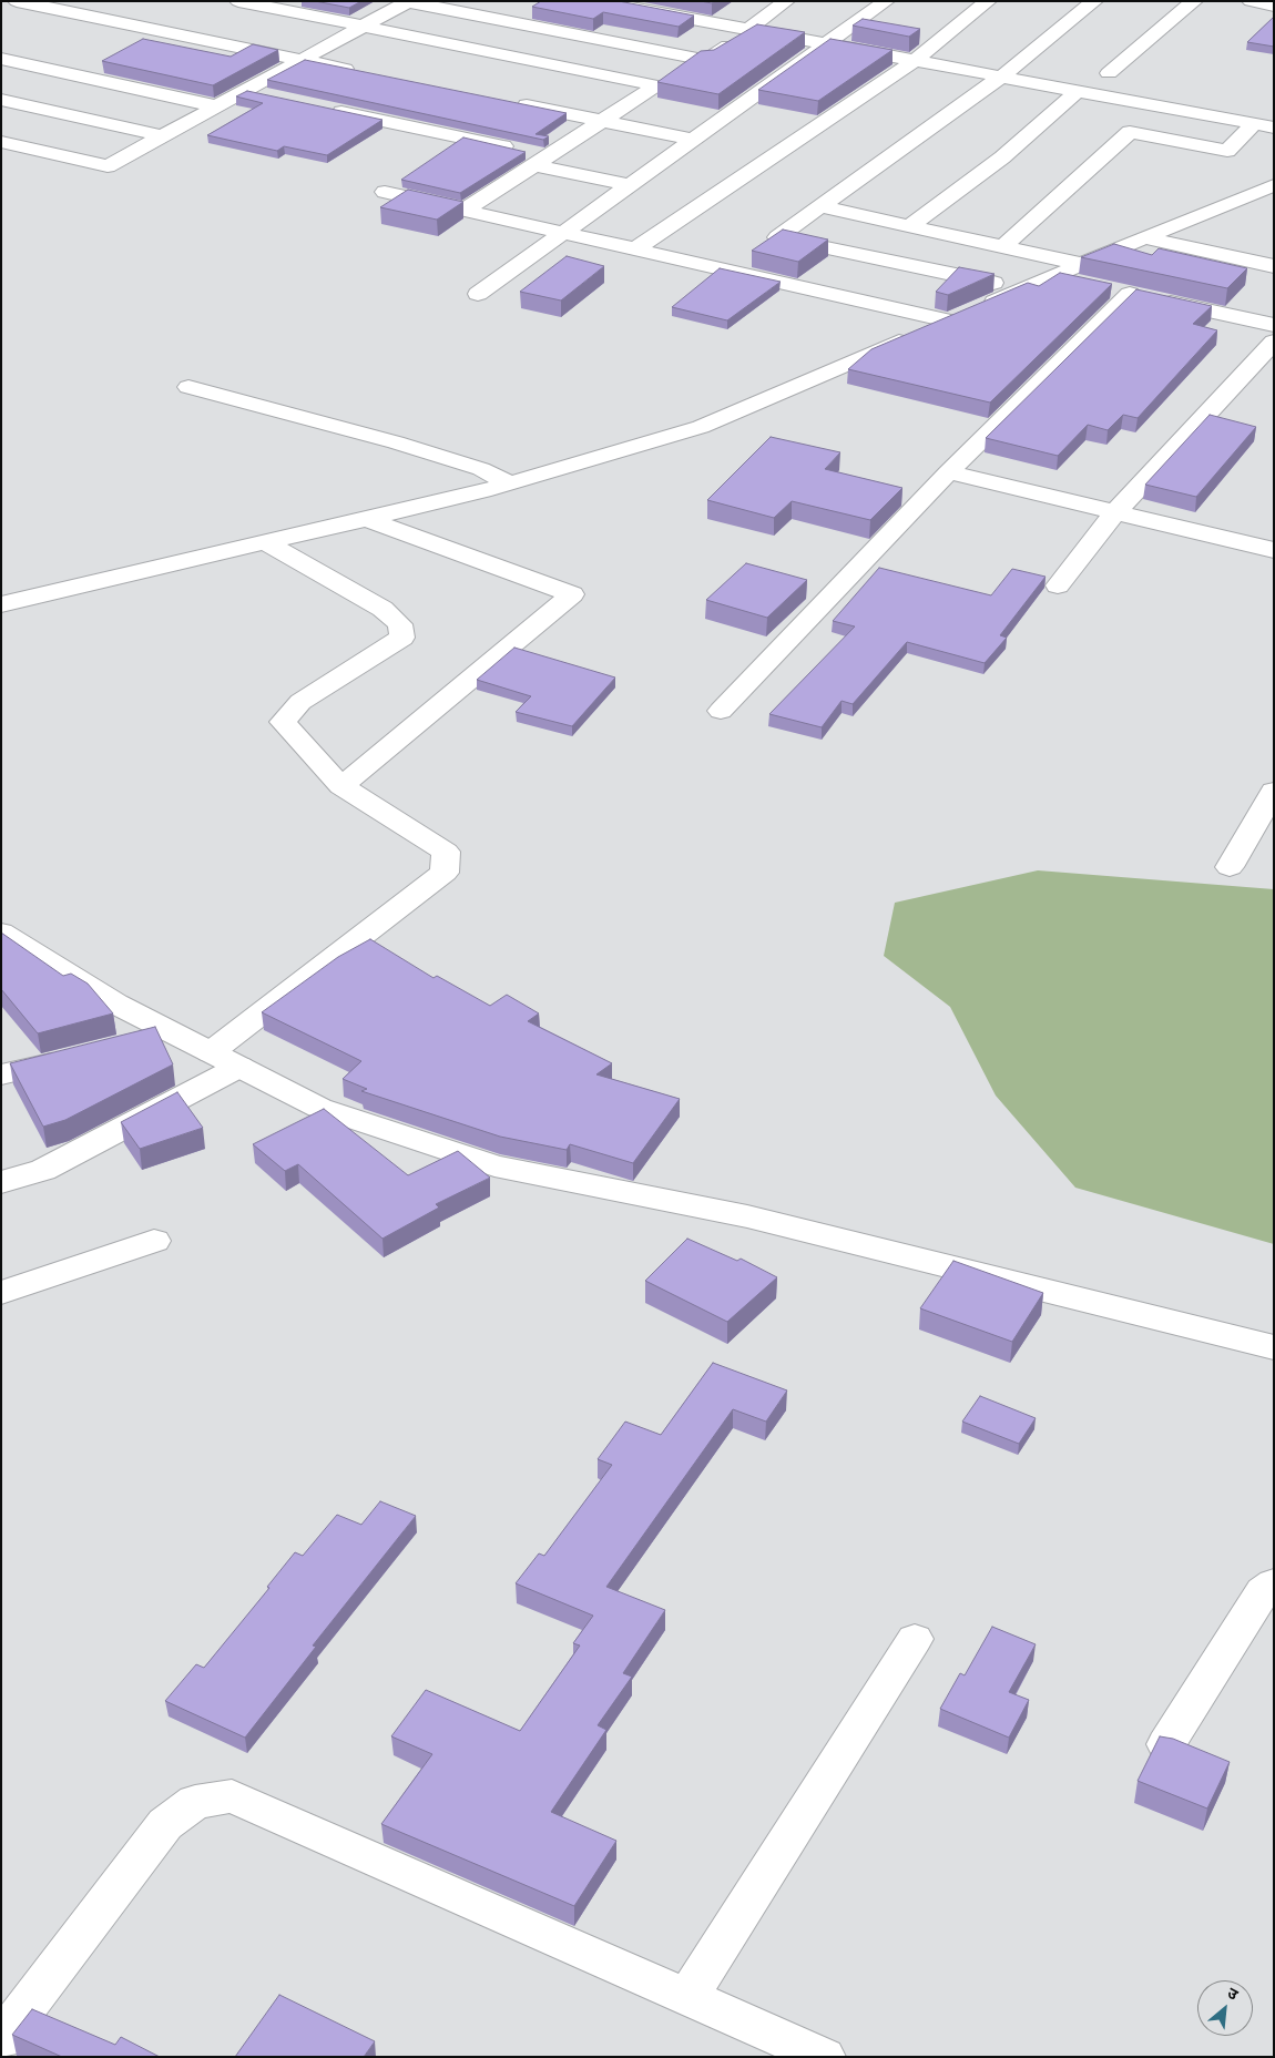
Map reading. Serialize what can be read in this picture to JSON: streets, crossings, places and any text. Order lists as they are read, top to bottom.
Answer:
{
  "north": "top right"
}
